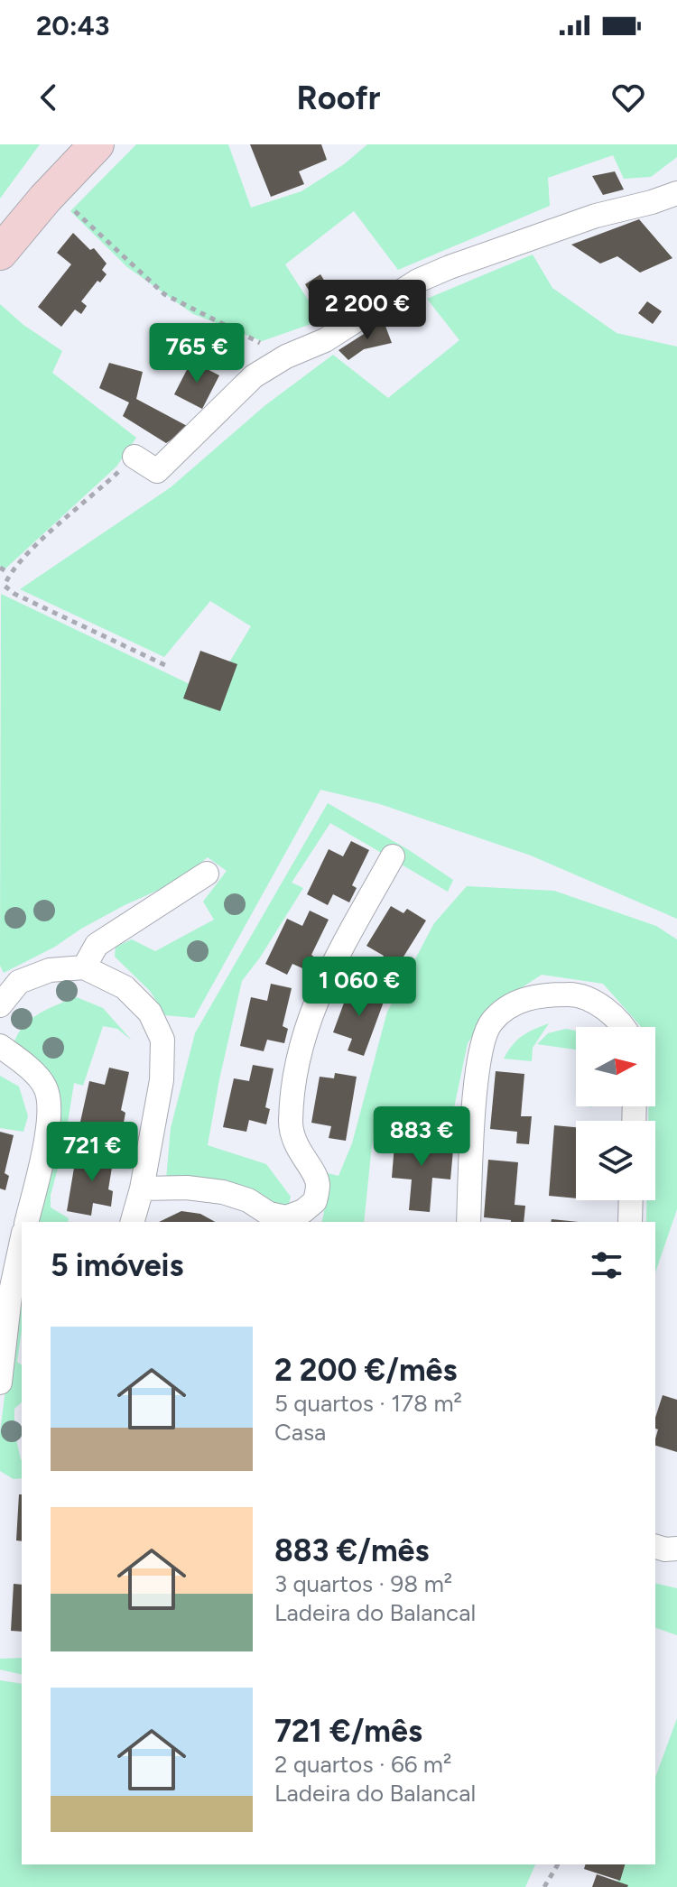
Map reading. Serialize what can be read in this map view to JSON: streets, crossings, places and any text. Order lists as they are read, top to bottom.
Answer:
{
  "north": "right",
  "page": {
    "status": "20:43",
    "header": "Roofr",
    "price": [
      "2 200 €",
      "765 €",
      "1 060 €",
      "883 €",
      "721 €"
    ],
    "heading": "5 imóveis",
    "list": [
      {
        "name": "2 200 €/mês",
        "note": "5 quartos · 178 m² · Casa"
      },
      {
        "name": "883 €/mês",
        "note": "3 quartos · 98 m² · Ladeira do Balancal"
      },
      {
        "name": "721 €/mês",
        "note": "2 quartos · 66 m² · Ladeira do Balancal"
      }
    ]
  }
}
